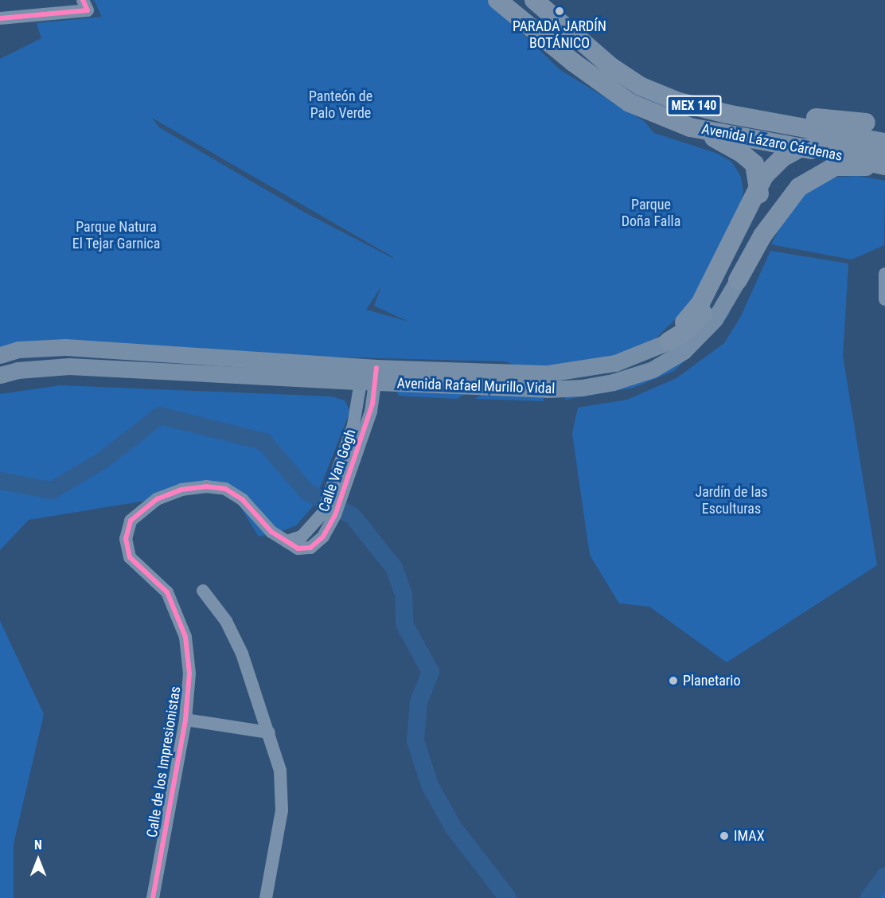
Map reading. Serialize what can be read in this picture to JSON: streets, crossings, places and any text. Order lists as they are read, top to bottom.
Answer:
{
  "streets": {
    "highway": ["MEX 140", "Avenida Lázaro Cárdenas"],
    "main road": ["Avenida Rafael Murillo Vidal"],
    "street": ["Calle Van Gogh", "Calle de los Impresionistas"]
  },
  "crossings": [
    ["Avenida Rafael Murillo Vidal", "Calle Van Gogh"],
    ["Calle Van Gogh", "Calle de los Impresionistas"]
  ],
  "parks": [
    "Panteón de Palo Verde",
    "Parque Doña Falla",
    "Parque Natura El Tejar Garnica",
    "Jardín de las Esculturas"
  ],
  "places": ["PARADA JARDÍN BOTÁNICO", "Planetario", "IMAX"],
  "north": "top"
}
